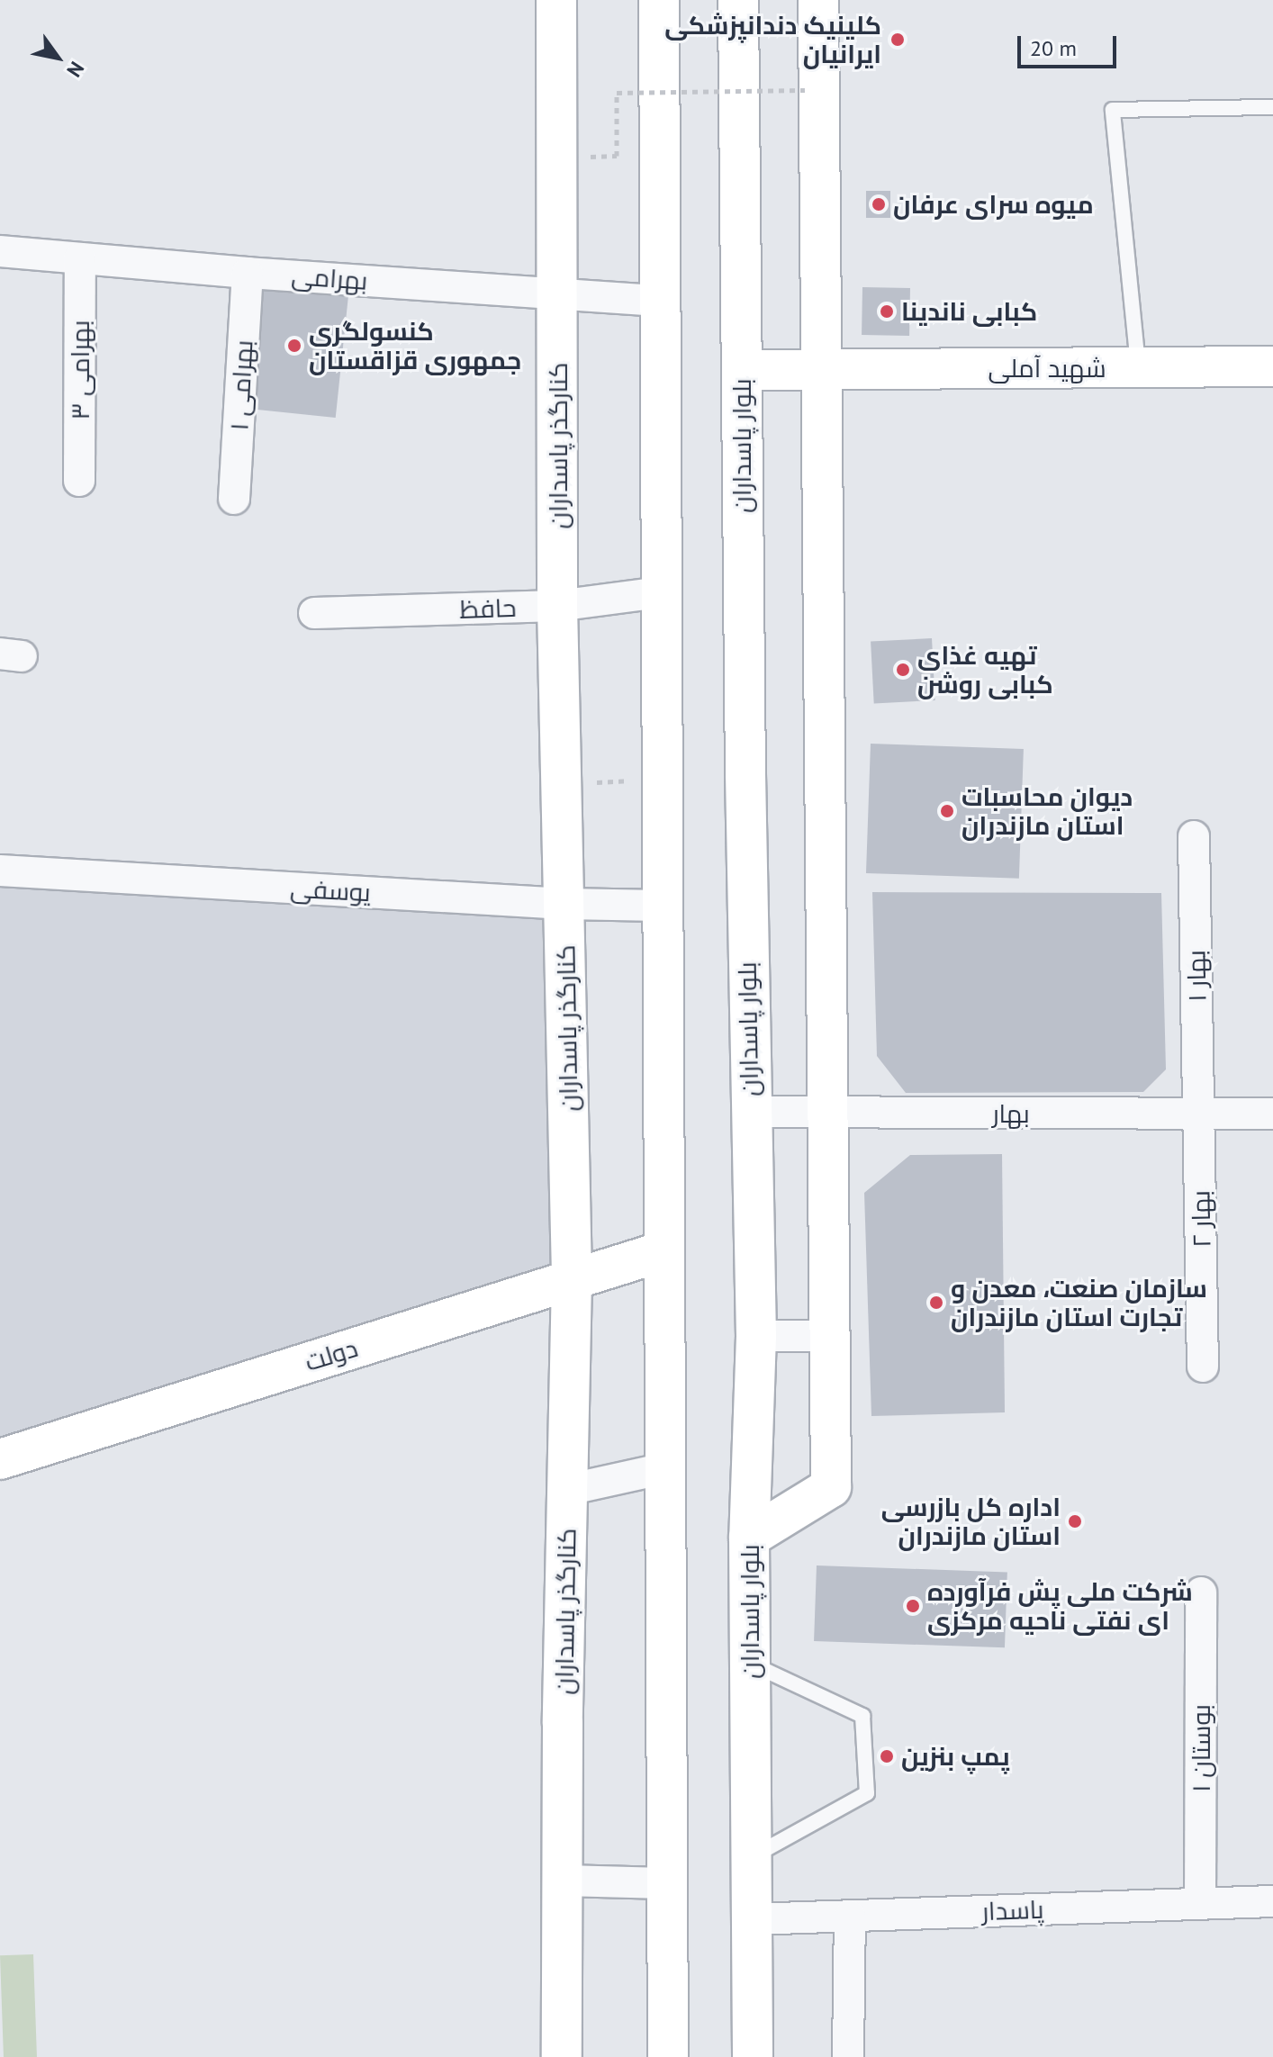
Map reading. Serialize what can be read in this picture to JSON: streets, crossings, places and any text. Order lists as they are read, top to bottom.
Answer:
{
  "streets": {
    "main road": [
      "شهید آملی",
      "کنارگذر پاسداران",
      "بلوار پاسداران",
      "دولت"
    ],
    "street": [
      "بهرامی",
      "بهرامی ۳",
      "بهرامی ۱",
      "حافظ",
      "یوسفی",
      "بهار ۱",
      "بهار",
      "بهار ۲",
      "بوستان ۱",
      "پاسدار"
    ]
  },
  "crossings": [
    ["بهرامی", "بهرامی ۳"],
    ["بهرامی", "بهرامی ۱"],
    ["بهرامی", "کنارگذر پاسداران"],
    ["شهید آملی", "بلوار پاسداران"],
    ["کنارگذر پاسداران", "حافظ"],
    ["کنارگذر پاسداران", "یوسفی"],
    ["کنارگذر پاسداران", "دولت"],
    ["بلوار پاسداران", "بهار"],
    ["بلوار پاسداران", "پاسدار"],
    ["بهار ۱", "بهار"],
    ["بهار ۱", "بهار ۲"],
    ["بهار", "بهار ۲"],
    ["بوستان ۱", "پاسدار"]
  ],
  "places": [
    "کلینیک دندانپزشکی ایرانیان",
    "میوه سرای عرفان",
    "کبابی ناندینا",
    "کنسولگری جمهوری قزاقستان",
    "تهیه غذای کبابی روشن",
    "دیوان محاسبات استان مازندران",
    "سازمان صنعت، معدن و تجارت استان مازندران",
    "اداره کل بازرسی استان مازندران",
    "شرکت ملی پش فرآورده ای نفتی ناحیه مرکزی",
    "پمپ بنزین"
  ],
  "scale_bar": "20 m",
  "north": "bottom right"
}
